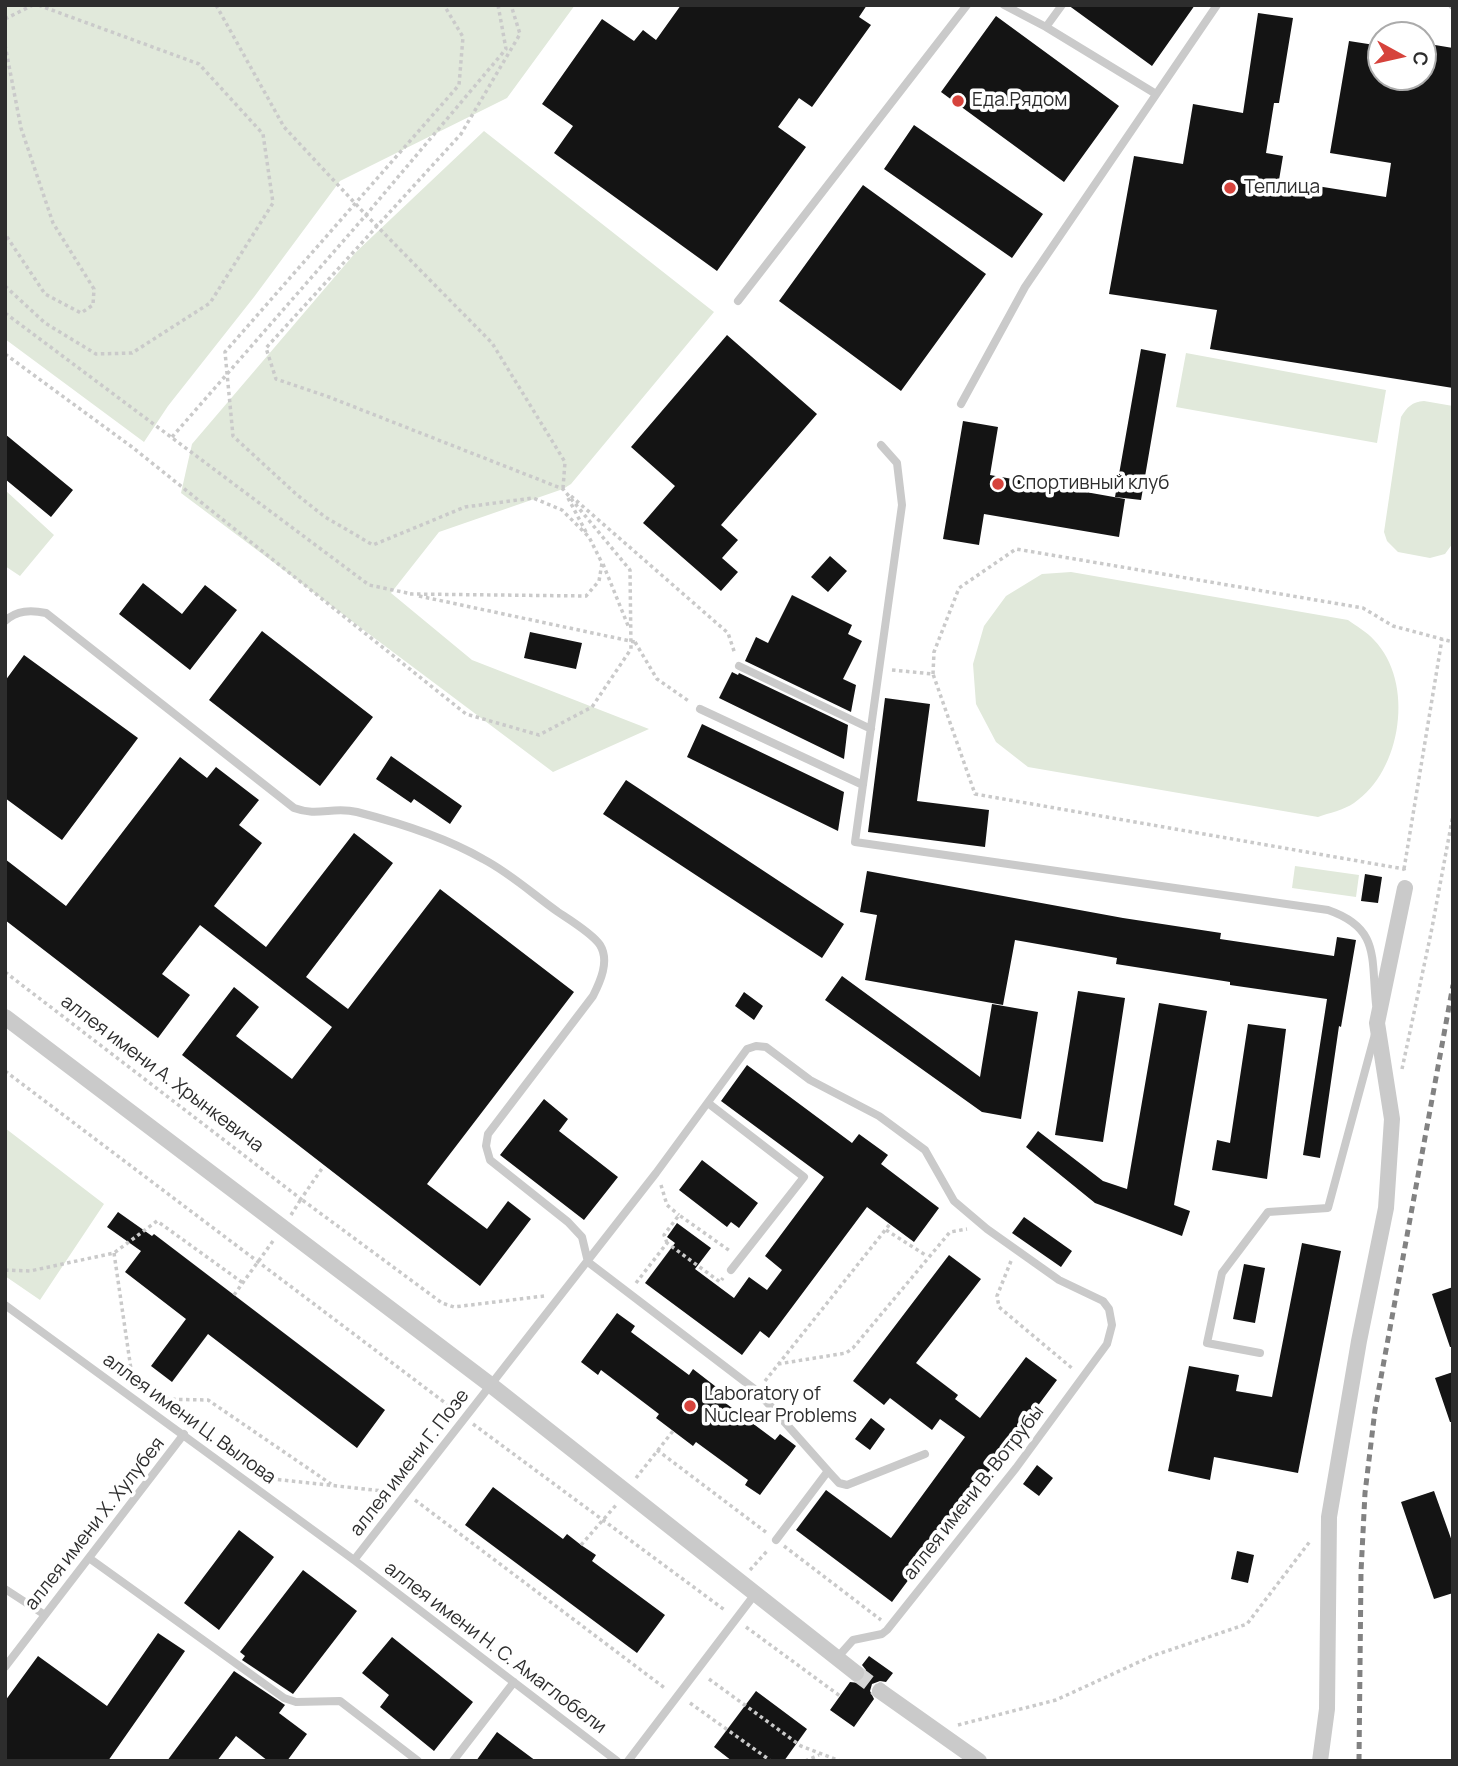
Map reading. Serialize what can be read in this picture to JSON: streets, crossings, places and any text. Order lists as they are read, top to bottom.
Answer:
{
  "streets": {
    "lane": [
      "аллея имени Ц. Вылова",
      "аллея имени Г. Позе",
      "аллея имени В. Вотрубы",
      "аллея имени Х. Хулубея",
      "аллея имени Н. С. Амаглобели"
    ],
    "path": ["аллея имени А. Хрынкевича"]
  },
  "crossings": [
    ["аллея имени А. Хрынкевича", "аллея имени Г. Позе"],
    ["аллея имени Ц. Вылова", "аллея имени Г. Позе"],
    ["аллея имени Ц. Вылова", "аллея имени Х. Хулубея"],
    ["аллея имени Ц. Вылова", "аллея имени Н. С. Амаглобели"],
    ["аллея имени Г. Позе", "аллея имени В. Вотрубы"],
    ["аллея имени Г. Позе", "аллея имени Н. С. Амаглобели"]
  ],
  "places": [
    "Еда.Рядом",
    "Теплица",
    "Спортивный клуб",
    "Laboratory of Nuclear Problems"
  ],
  "north": "right"
}
